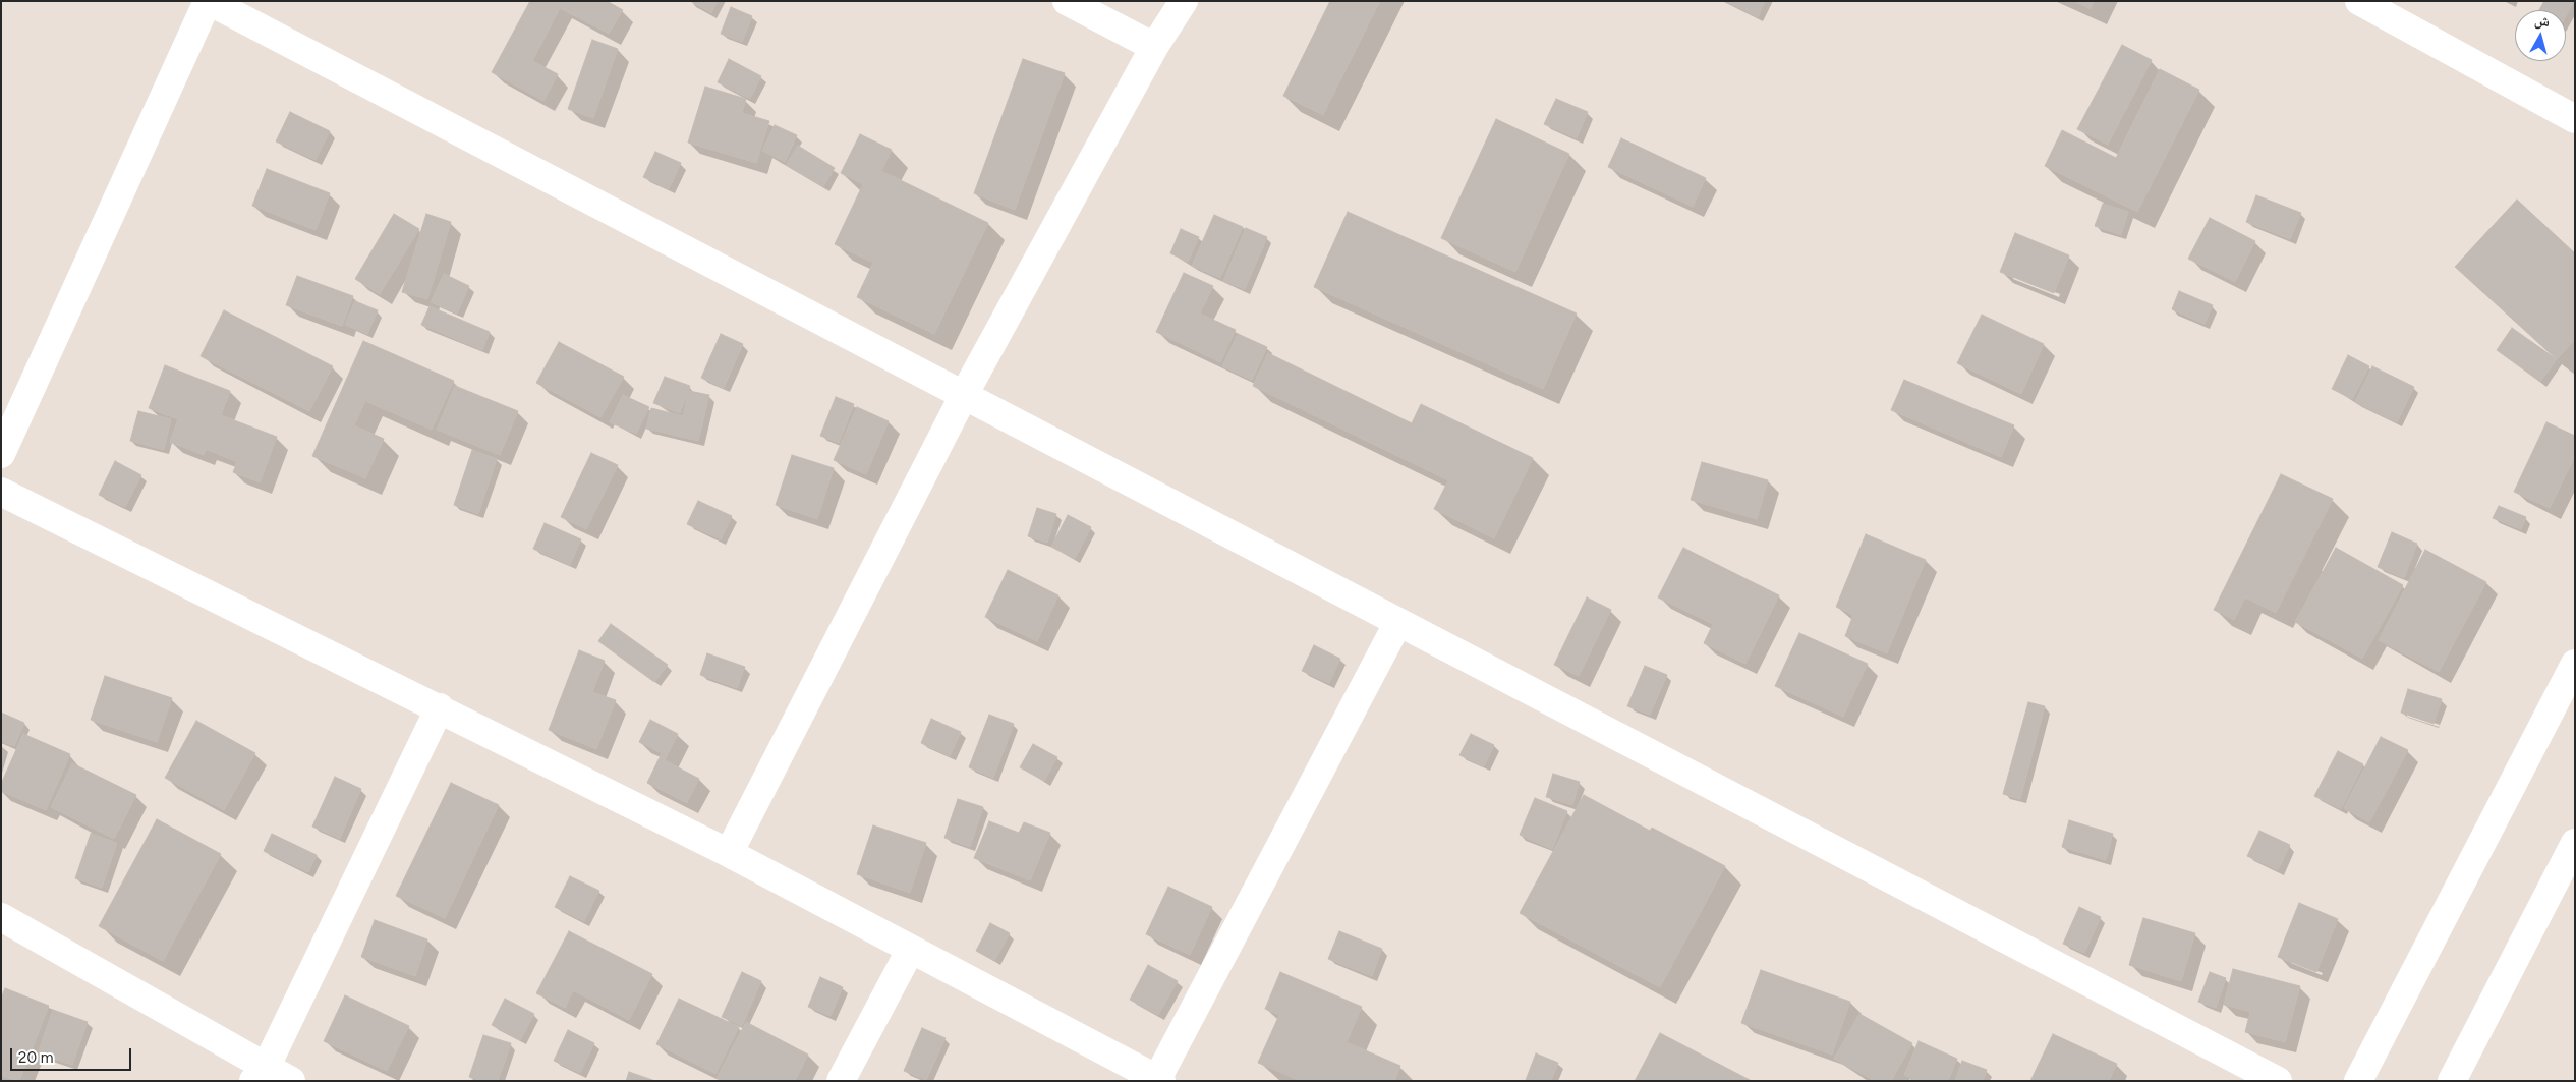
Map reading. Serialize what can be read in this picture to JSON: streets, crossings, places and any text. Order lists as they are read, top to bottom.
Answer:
{
  "scale_bar": "20 m",
  "north": "top"
}
